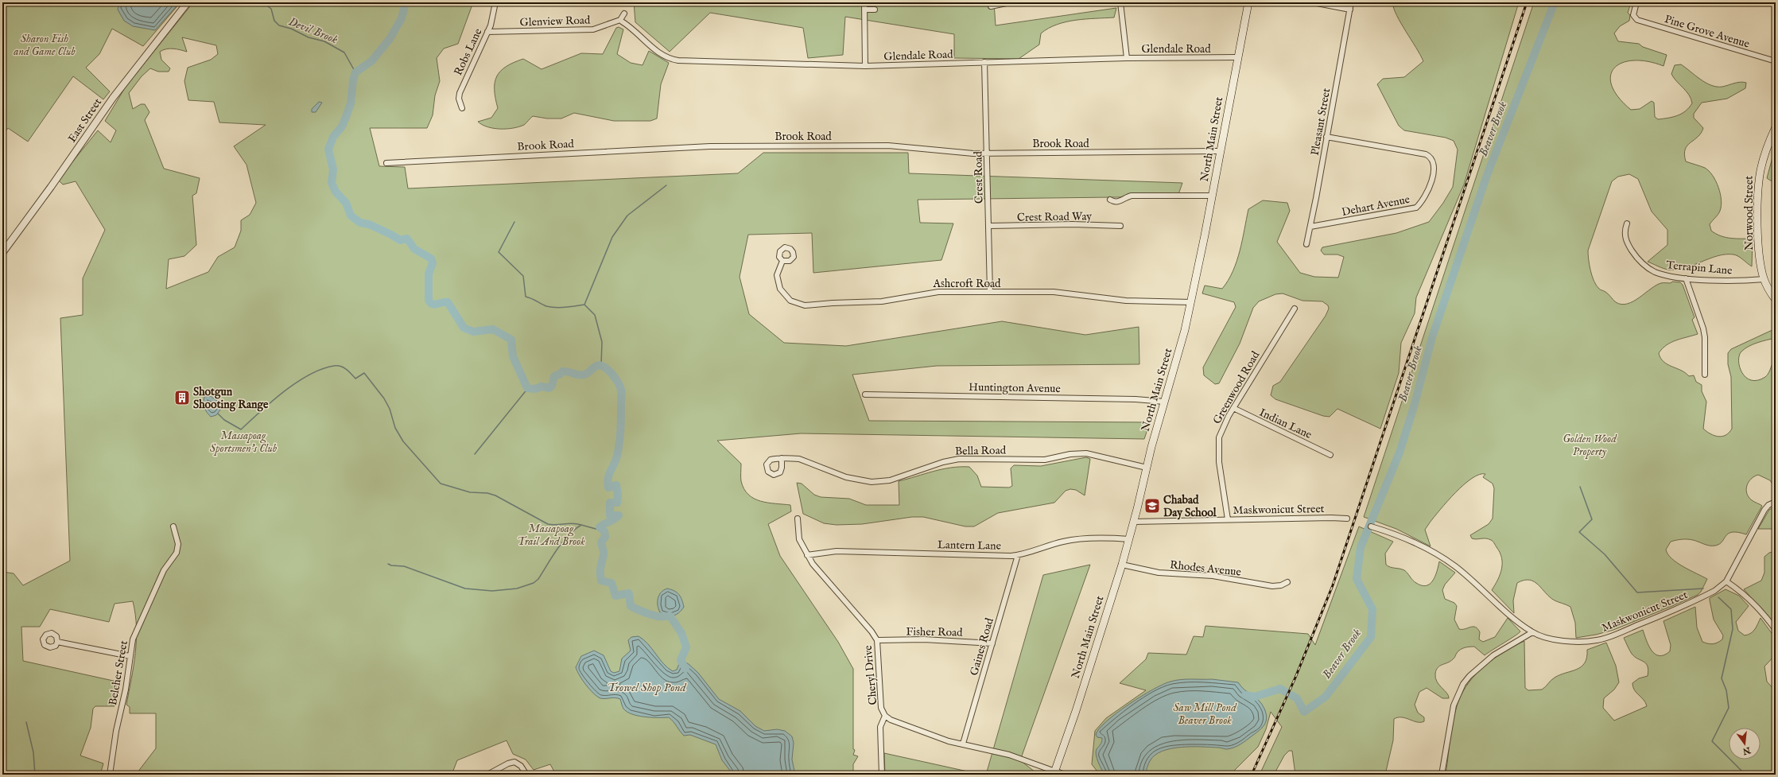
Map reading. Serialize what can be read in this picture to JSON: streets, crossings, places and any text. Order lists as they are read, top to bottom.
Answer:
{
  "streets": {
    "main road": ["North Main Street", "Norwood Street"],
    "street": [
      "Glenview Road",
      "Pine Grove Avenue",
      "Glendale Road",
      "Robs Lane",
      "East Street",
      "Pleasant Street",
      "Brook Road",
      "Crest Road",
      "Dehart Avenue",
      "Crest Road Way",
      "Terrapin Lane",
      "Ashcroft Road",
      "Huntington Avenue",
      "Greenwood Road",
      "Indian Lane",
      "Bella Road",
      "Maskwonicut Street",
      "Lantern Lane",
      "Rhodes Avenue",
      "Fisher Road",
      "Gaines Road",
      "Belcher Street",
      "Cheryl Drive"
    ]
  },
  "crossings": [
    ["Glenview Road", "Glendale Road"],
    ["Glenview Road", "Robs Lane"],
    ["Glendale Road", "North Main Street"],
    ["Glendale Road", "Crest Road"],
    ["Pleasant Street", "Dehart Avenue"],
    ["Brook Road", "North Main Street"],
    ["Brook Road", "Crest Road"],
    ["North Main Street", "Ashcroft Road"],
    ["North Main Street", "Huntington Avenue"],
    ["North Main Street", "Bella Road"],
    ["North Main Street", "Maskwonicut Street"],
    ["North Main Street", "Lantern Lane"],
    ["North Main Street", "Rhodes Avenue"],
    ["North Main Street", "Cheryl Drive"],
    ["Crest Road", "Crest Road Way"],
    ["Crest Road", "Ashcroft Road"],
    ["Norwood Street", "Terrapin Lane"],
    ["Greenwood Road", "Indian Lane"],
    ["Greenwood Road", "Maskwonicut Street"],
    ["Lantern Lane", "Gaines Road"],
    ["Lantern Lane", "Cheryl Drive"],
    ["Fisher Road", "Gaines Road"],
    ["Fisher Road", "Cheryl Drive"],
    ["Gaines Road", "Cheryl Drive"]
  ],
  "water": ["Devil Brook", "Beaver Brook", "Trowel Shop Pond"],
  "parks": [
    "Sharon Fish and Game Club",
    "Massapoag Sportsmen's Club",
    "Golden Wood Property",
    "Massapoag Trail And Brook",
    "Saw Mill Pond Beaver Brook"
  ],
  "places": {
    "building": ["Shotgun Shooting Range"],
    "school or university": ["Chabad Day School"]
  },
  "north": "bottom"
}
